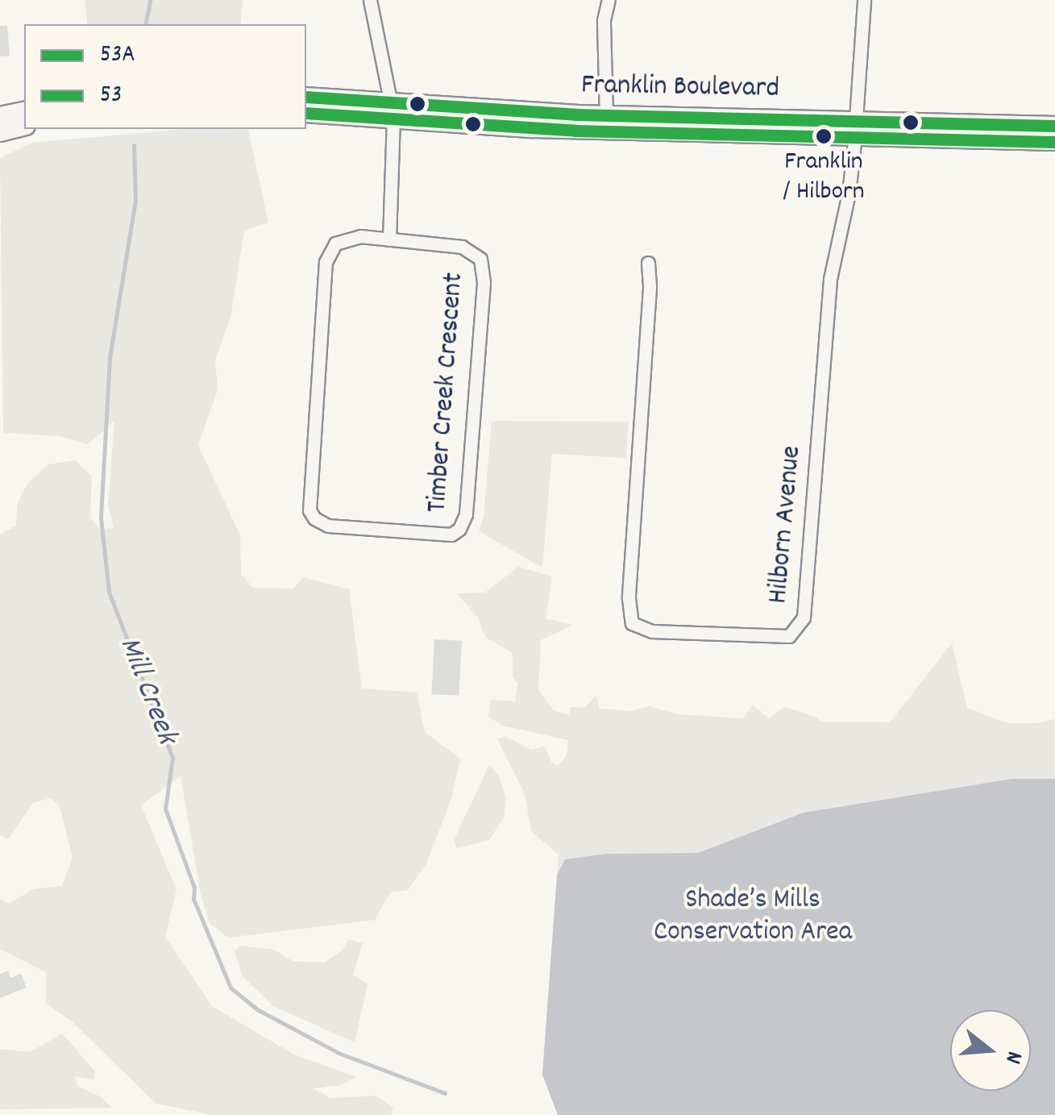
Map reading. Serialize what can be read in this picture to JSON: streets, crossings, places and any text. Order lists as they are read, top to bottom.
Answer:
{
  "streets": {
    "main road": ["Franklin Boulevard"],
    "street": ["Timber Creek Crescent", "Hilborn Avenue"]
  },
  "crossings": [
    ["Franklin Boulevard", "Hilborn Avenue"]
  ],
  "water": ["Mill Creek"],
  "parks": ["Shade’s Mills Conservation Area"],
  "places": ["Franklin / Hilborn"],
  "lines": ["transit line 53A", "transit line 53"],
  "legend": ["53A", "53"],
  "north": "right"
}
